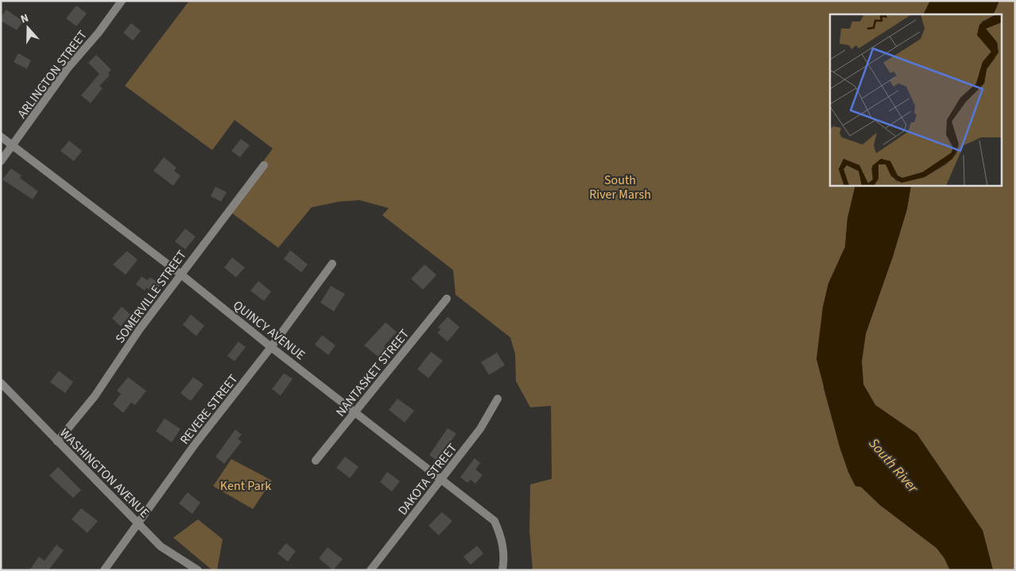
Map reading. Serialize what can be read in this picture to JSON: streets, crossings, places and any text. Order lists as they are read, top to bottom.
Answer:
{
  "streets": {
    "street": [
      "ARLINGTON STREET",
      "SOMERVILLE STREET",
      "QUINCY AVENUE",
      "NANTASKET STREET",
      "REVERE STREET",
      "WASHINGTON AVENUE",
      "DAKOTA STREET"
    ]
  },
  "crossings": [
    ["ARLINGTON STREET", "QUINCY AVENUE"],
    ["SOMERVILLE STREET", "QUINCY AVENUE"],
    ["SOMERVILLE STREET", "WASHINGTON AVENUE"],
    ["QUINCY AVENUE", "NANTASKET STREET"],
    ["QUINCY AVENUE", "REVERE STREET"],
    ["QUINCY AVENUE", "DAKOTA STREET"],
    ["REVERE STREET", "WASHINGTON AVENUE"]
  ],
  "water": ["South River"],
  "parks": ["South River Marsh", "Kent Park"],
  "north": "top"
}
